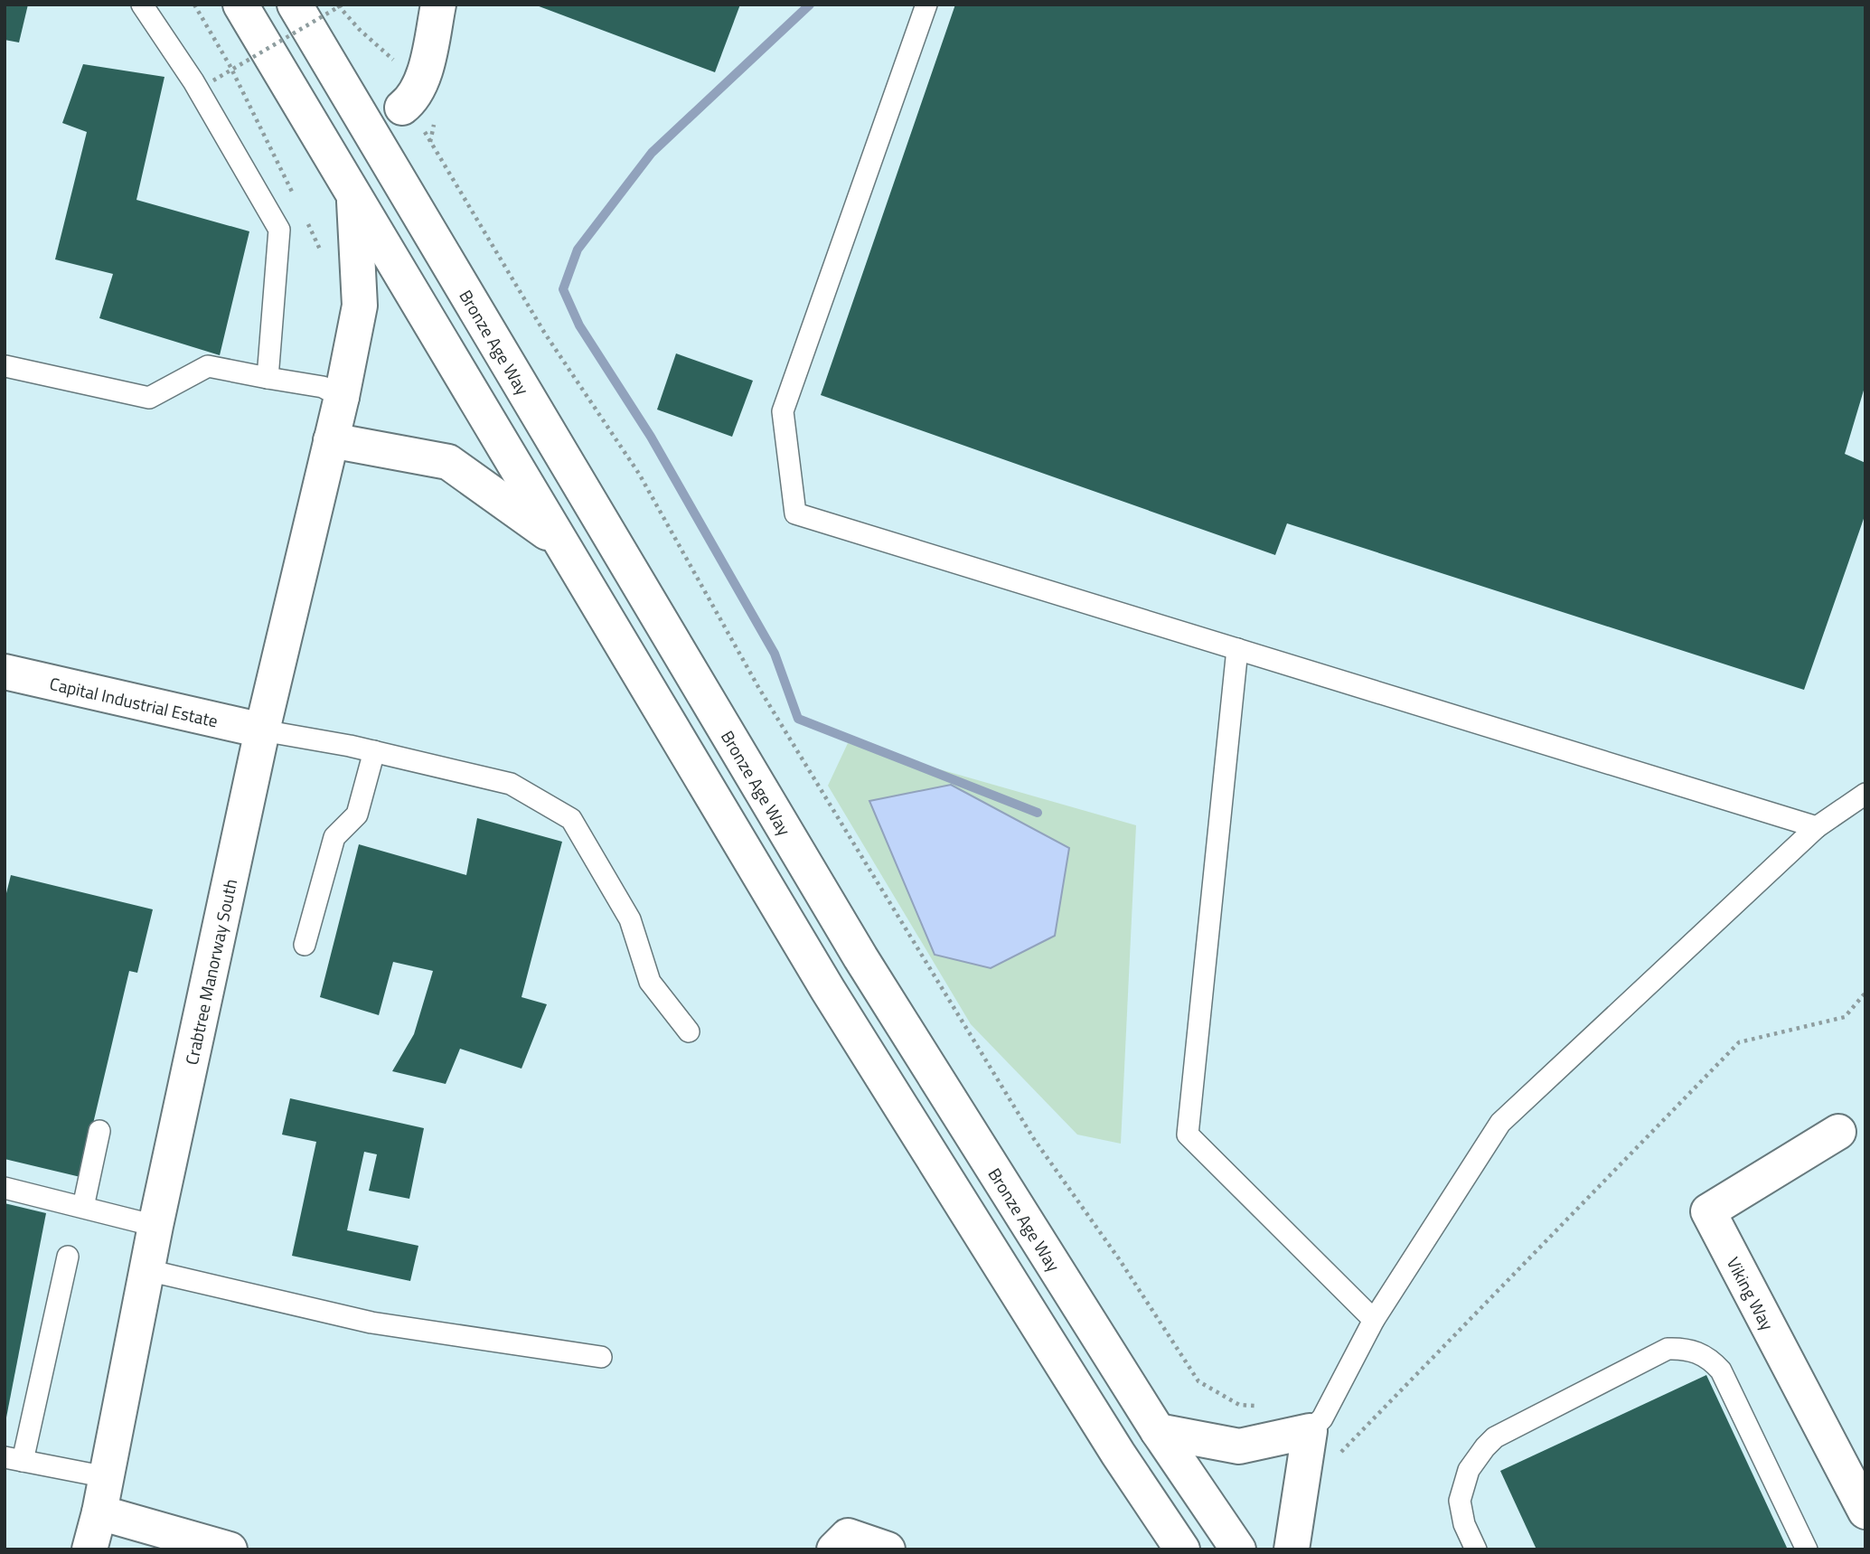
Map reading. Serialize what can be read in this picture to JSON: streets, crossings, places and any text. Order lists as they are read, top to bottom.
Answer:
{
  "streets": {
    "main road": [
      "Bronze Age Way",
      "Capital Industrial Estate",
      "Crabtree Manorway South",
      "Viking Way"
    ]
  },
  "crossings": [
    ["Capital Industrial Estate", "Crabtree Manorway South"]
  ]
}
